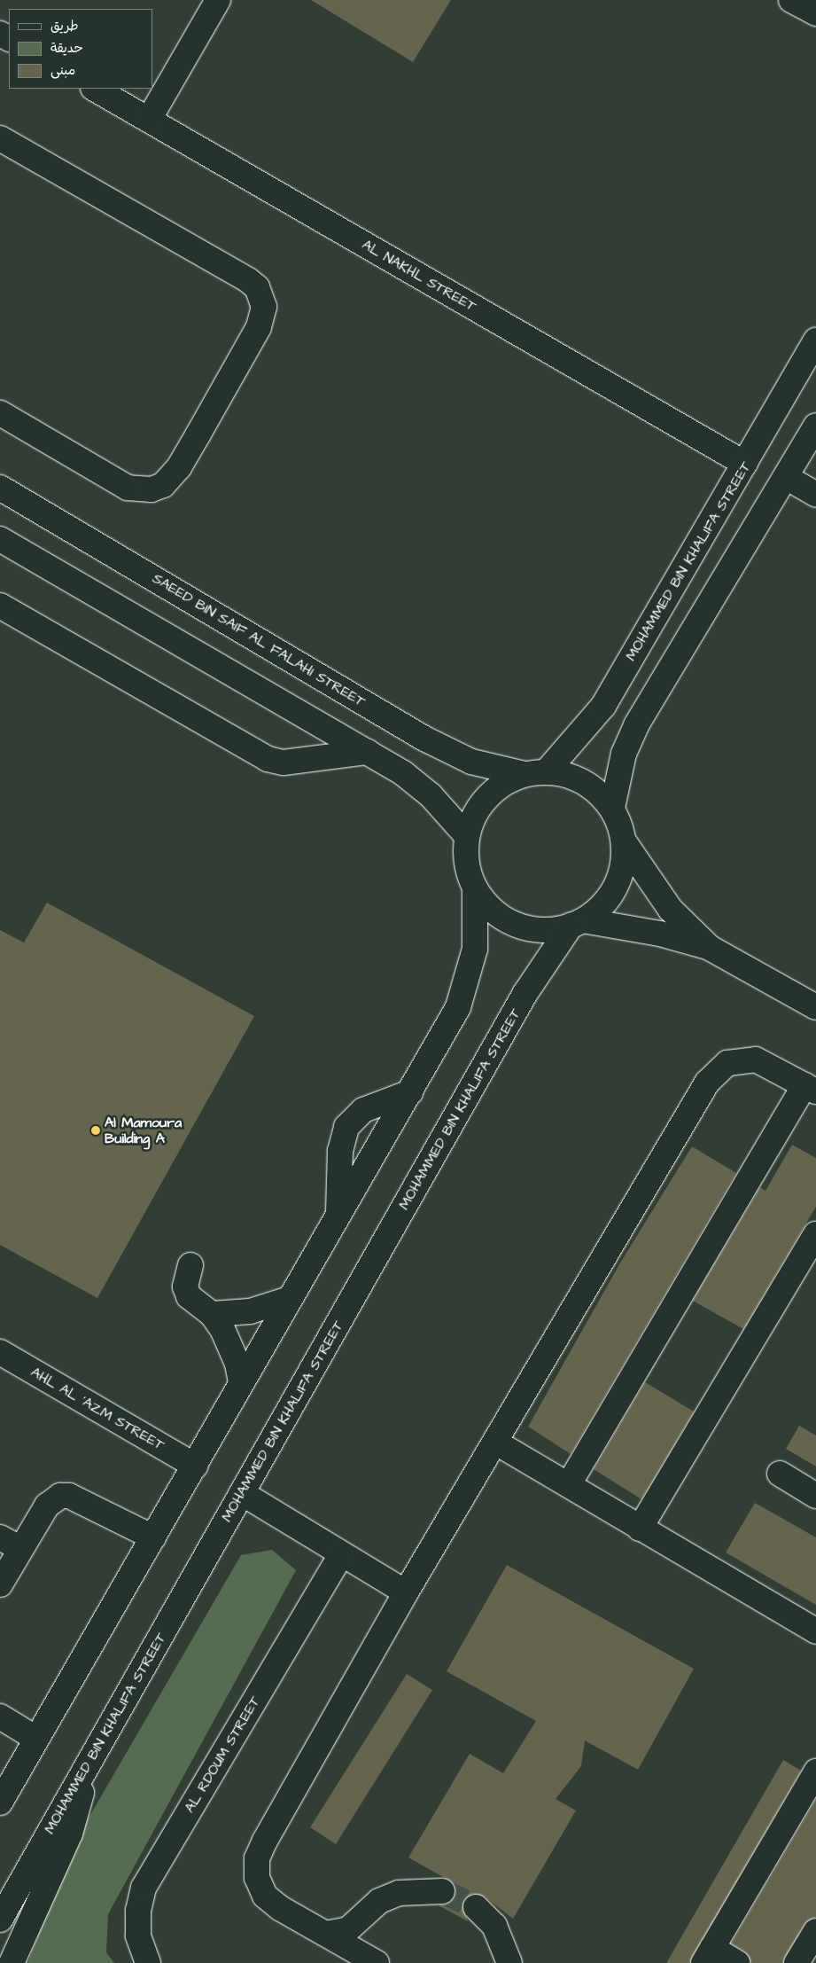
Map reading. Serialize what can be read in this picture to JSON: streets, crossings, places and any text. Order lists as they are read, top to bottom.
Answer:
{
  "streets": {
    "main road": [
      "AL NAKHL STREET",
      "MOHAMMED BIN KHALIFA STREET",
      "SAEED BIN SAIF AL FALAHI STREET",
      "AHL AL 'AZM STREET",
      "AL RDOUM STREET"
    ]
  },
  "crossings": [
    ["AL NAKHL STREET", "MOHAMMED BIN KHALIFA STREET"],
    ["MOHAMMED BIN KHALIFA STREET", "SAEED BIN SAIF AL FALAHI STREET"]
  ],
  "places": ["Al Mamoura Building A"],
  "legend": ["طريق", "حديقة", "مبنى"]
}
